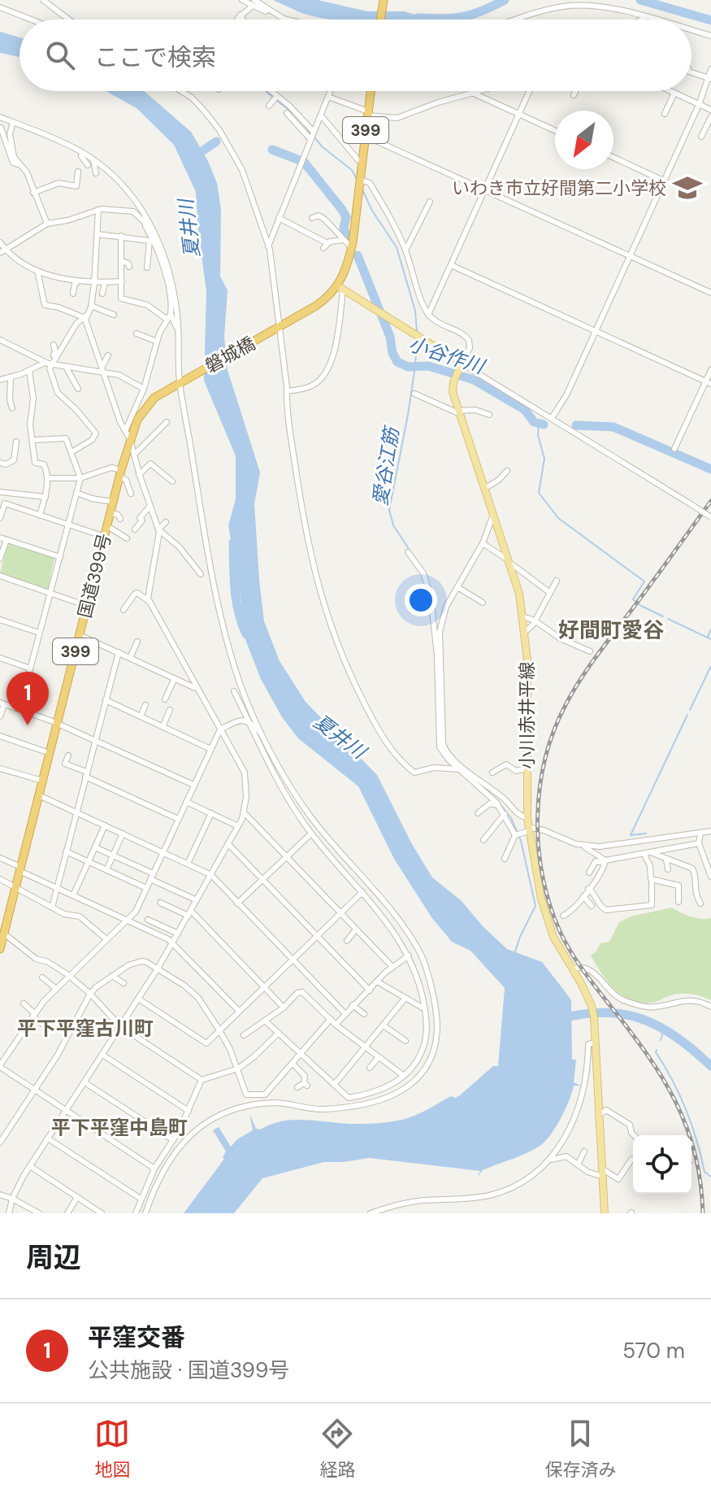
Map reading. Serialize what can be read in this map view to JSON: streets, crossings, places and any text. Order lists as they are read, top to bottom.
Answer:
{
  "streets": {
    "highway": ["399", "磐城橋", "国道399号"],
    "main road": ["小川赤井平線"]
  },
  "crossings": [
    ["399", "磐城橋"],
    ["磐城橋", "国道399号"]
  ],
  "districts": ["好間町愛谷", "平下平窪古川町", "平下平窪中島町"],
  "water": ["夏井川", "小谷作川", "愛谷江筋"],
  "places": {
    "school or university": ["いわき市立好間第二小学校"]
  },
  "north": "bottom left",
  "page": {
    "search": "ここで検索",
    "pins": "1",
    "heading": "周辺",
    "list": [
      {
        "mark": "1",
        "name": "平窪交番",
        "note": "公共施設 · 国道399号",
        "value": "570 m"
      }
    ],
    "nav": ["地図", "経路", "保存済み"]
  }
}
